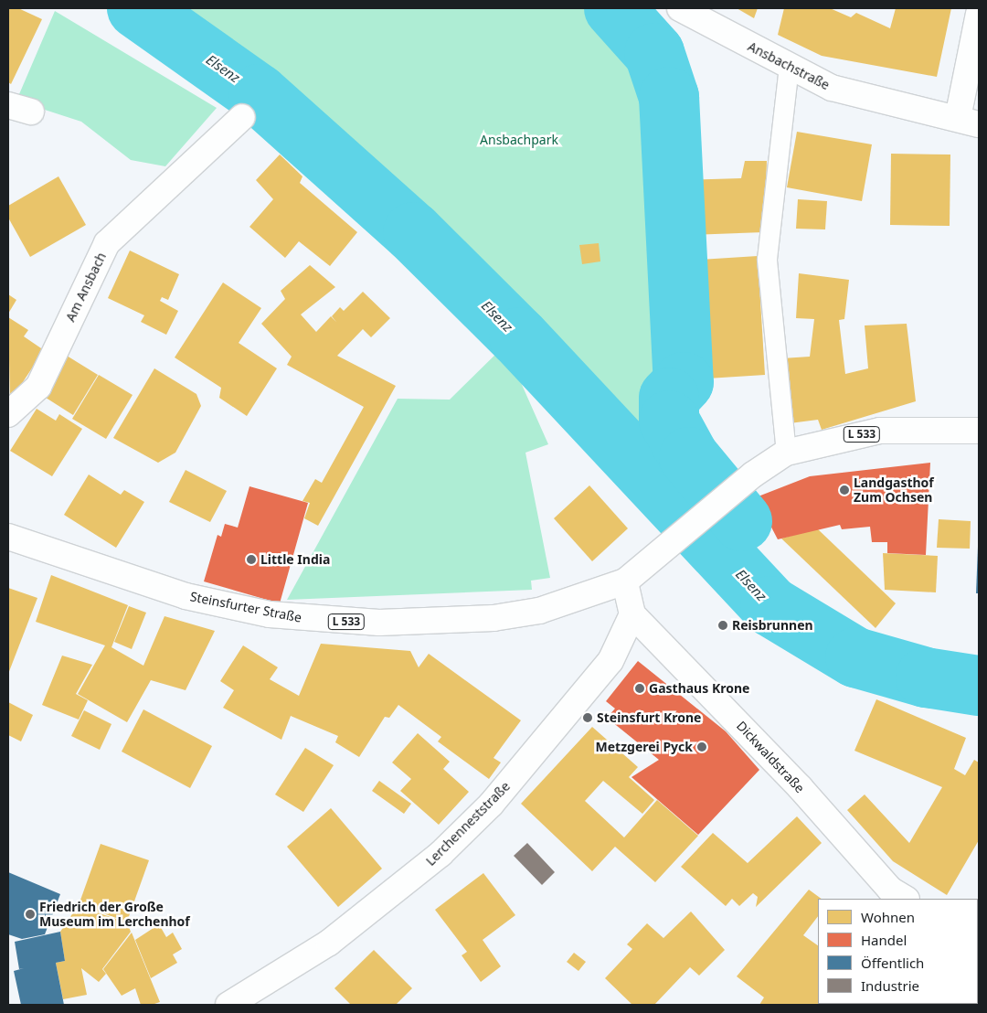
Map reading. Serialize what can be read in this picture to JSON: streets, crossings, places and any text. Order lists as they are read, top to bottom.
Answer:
{
  "streets": {
    "street": [
      "Ansbachstraße",
      "Am Ansbach",
      "L 533",
      "Steinsfurter Straße",
      "Dickwaldstraße",
      "Lerchenneststraße"
    ]
  },
  "crossings": [
    ["L 533", "Steinsfurter Straße"],
    ["Dickwaldstraße", "Lerchenneststraße"]
  ],
  "water": ["Elsenz"],
  "parks": ["Ansbachpark"],
  "places": [
    "Landgasthof Zum Ochsen",
    "Little India",
    "Reisbrunnen",
    "Gasthaus Krone",
    "Steinsfurt Krone",
    "Metzgerei Pyck",
    "Friedrich der Große Museum im Lerchenhof"
  ],
  "legend": [
    "Wohnen",
    "Handel",
    "Öffentlich",
    "Industrie"
  ]
}
